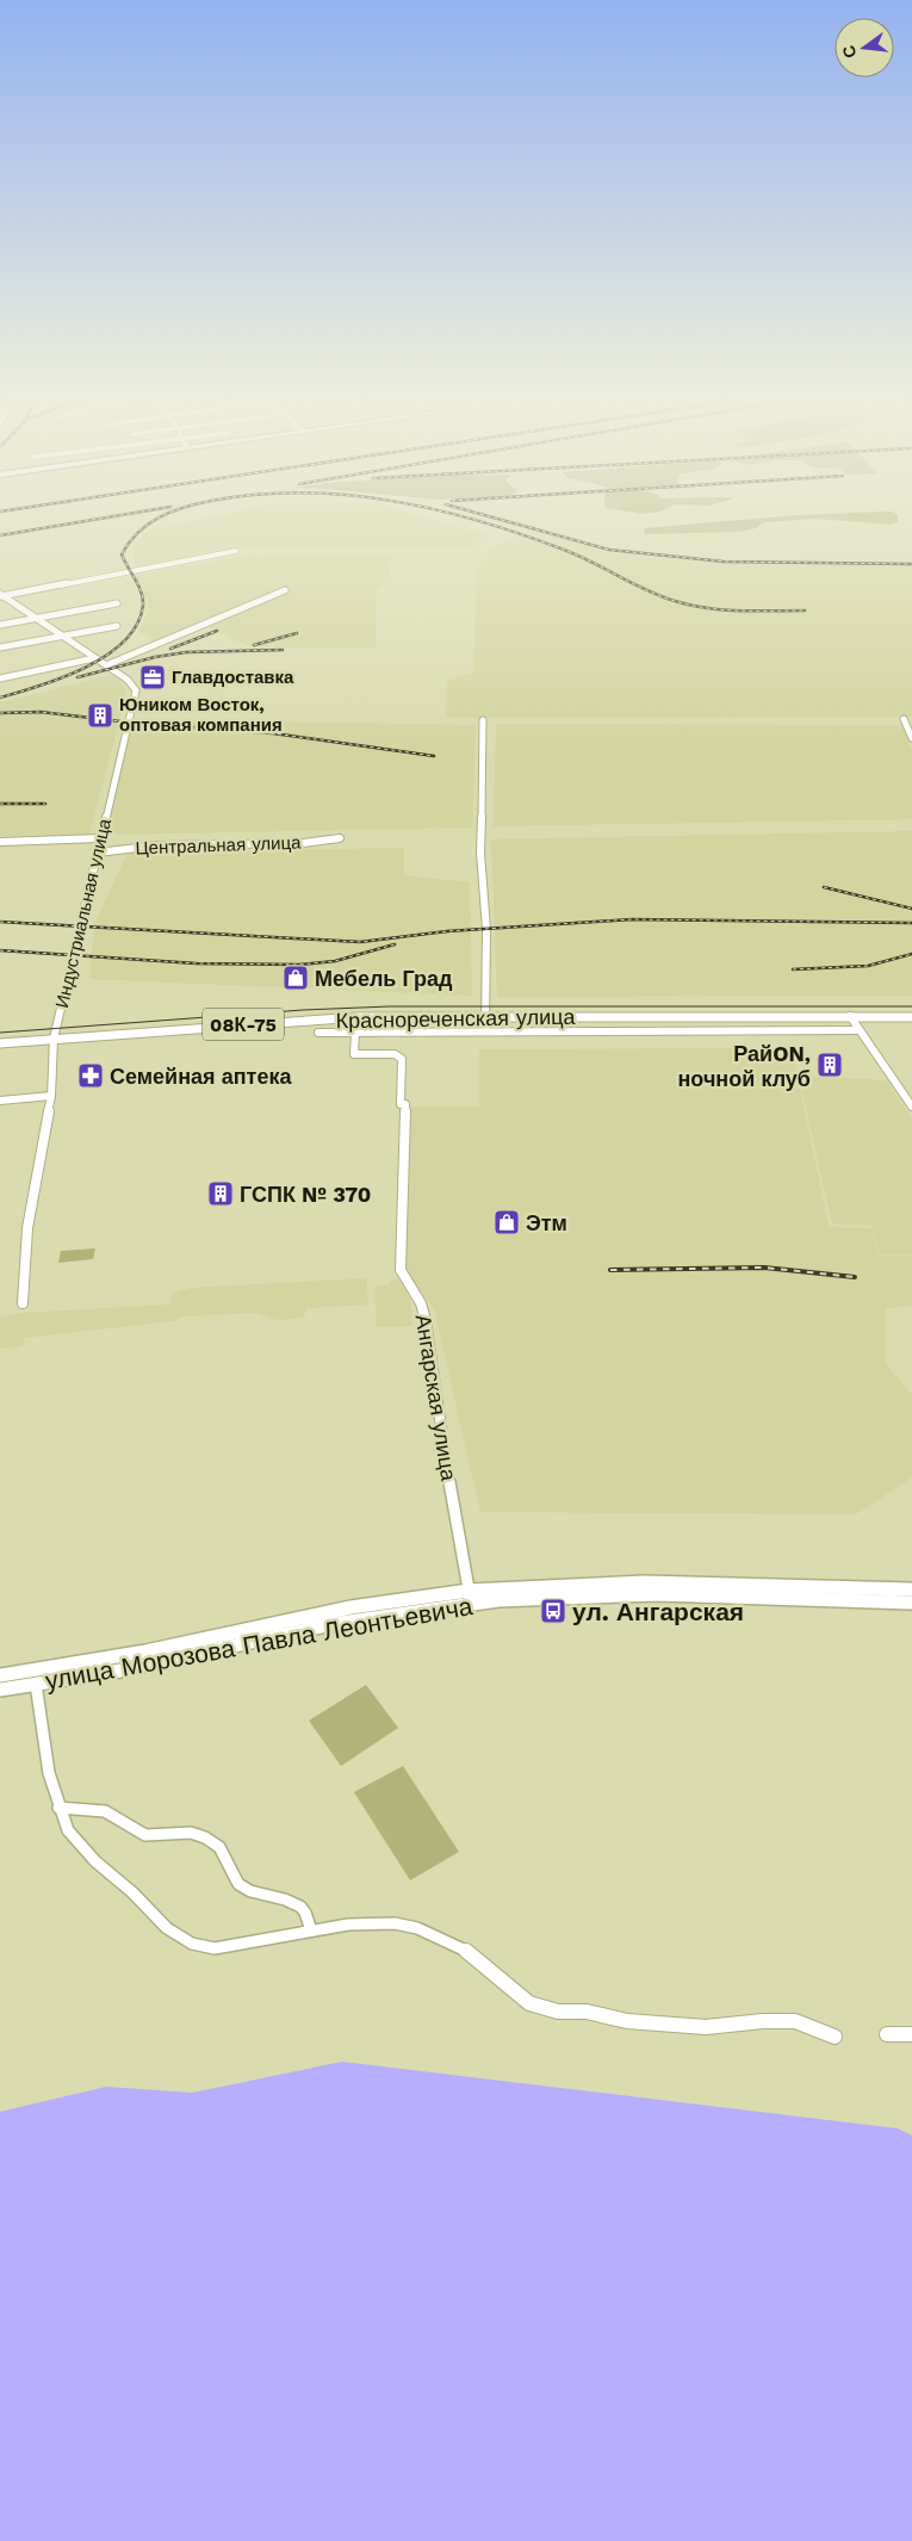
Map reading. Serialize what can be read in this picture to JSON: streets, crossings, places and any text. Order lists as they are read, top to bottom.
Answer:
{
  "streets": {
    "main road": ["Краснореченская улица", "08К-75", "улица Морозова Павла Леонтьевича"],
    "street": ["Центральная улица", "Индустриальная улица", "Ангарская улица"]
  },
  "crossings": [
    ["Центральная улица", "Индустриальная улица"],
    ["Индустриальная улица", "Краснореченская улица"],
    ["Ангарская улица", "улица Морозова Павла Леонтьевича"]
  ],
  "places": {
    "office": ["Главдоставка"],
    "building": ["Юником Восток, оптовая компания", "РайON, ночной клуб", "ГСПК № 370"],
    "shop": ["Мебель Град", "Этм"],
    "pharmacy": ["Семейная аптека"],
    "bus stop": ["ул. Ангарская"]
  },
  "north": "left"
}
